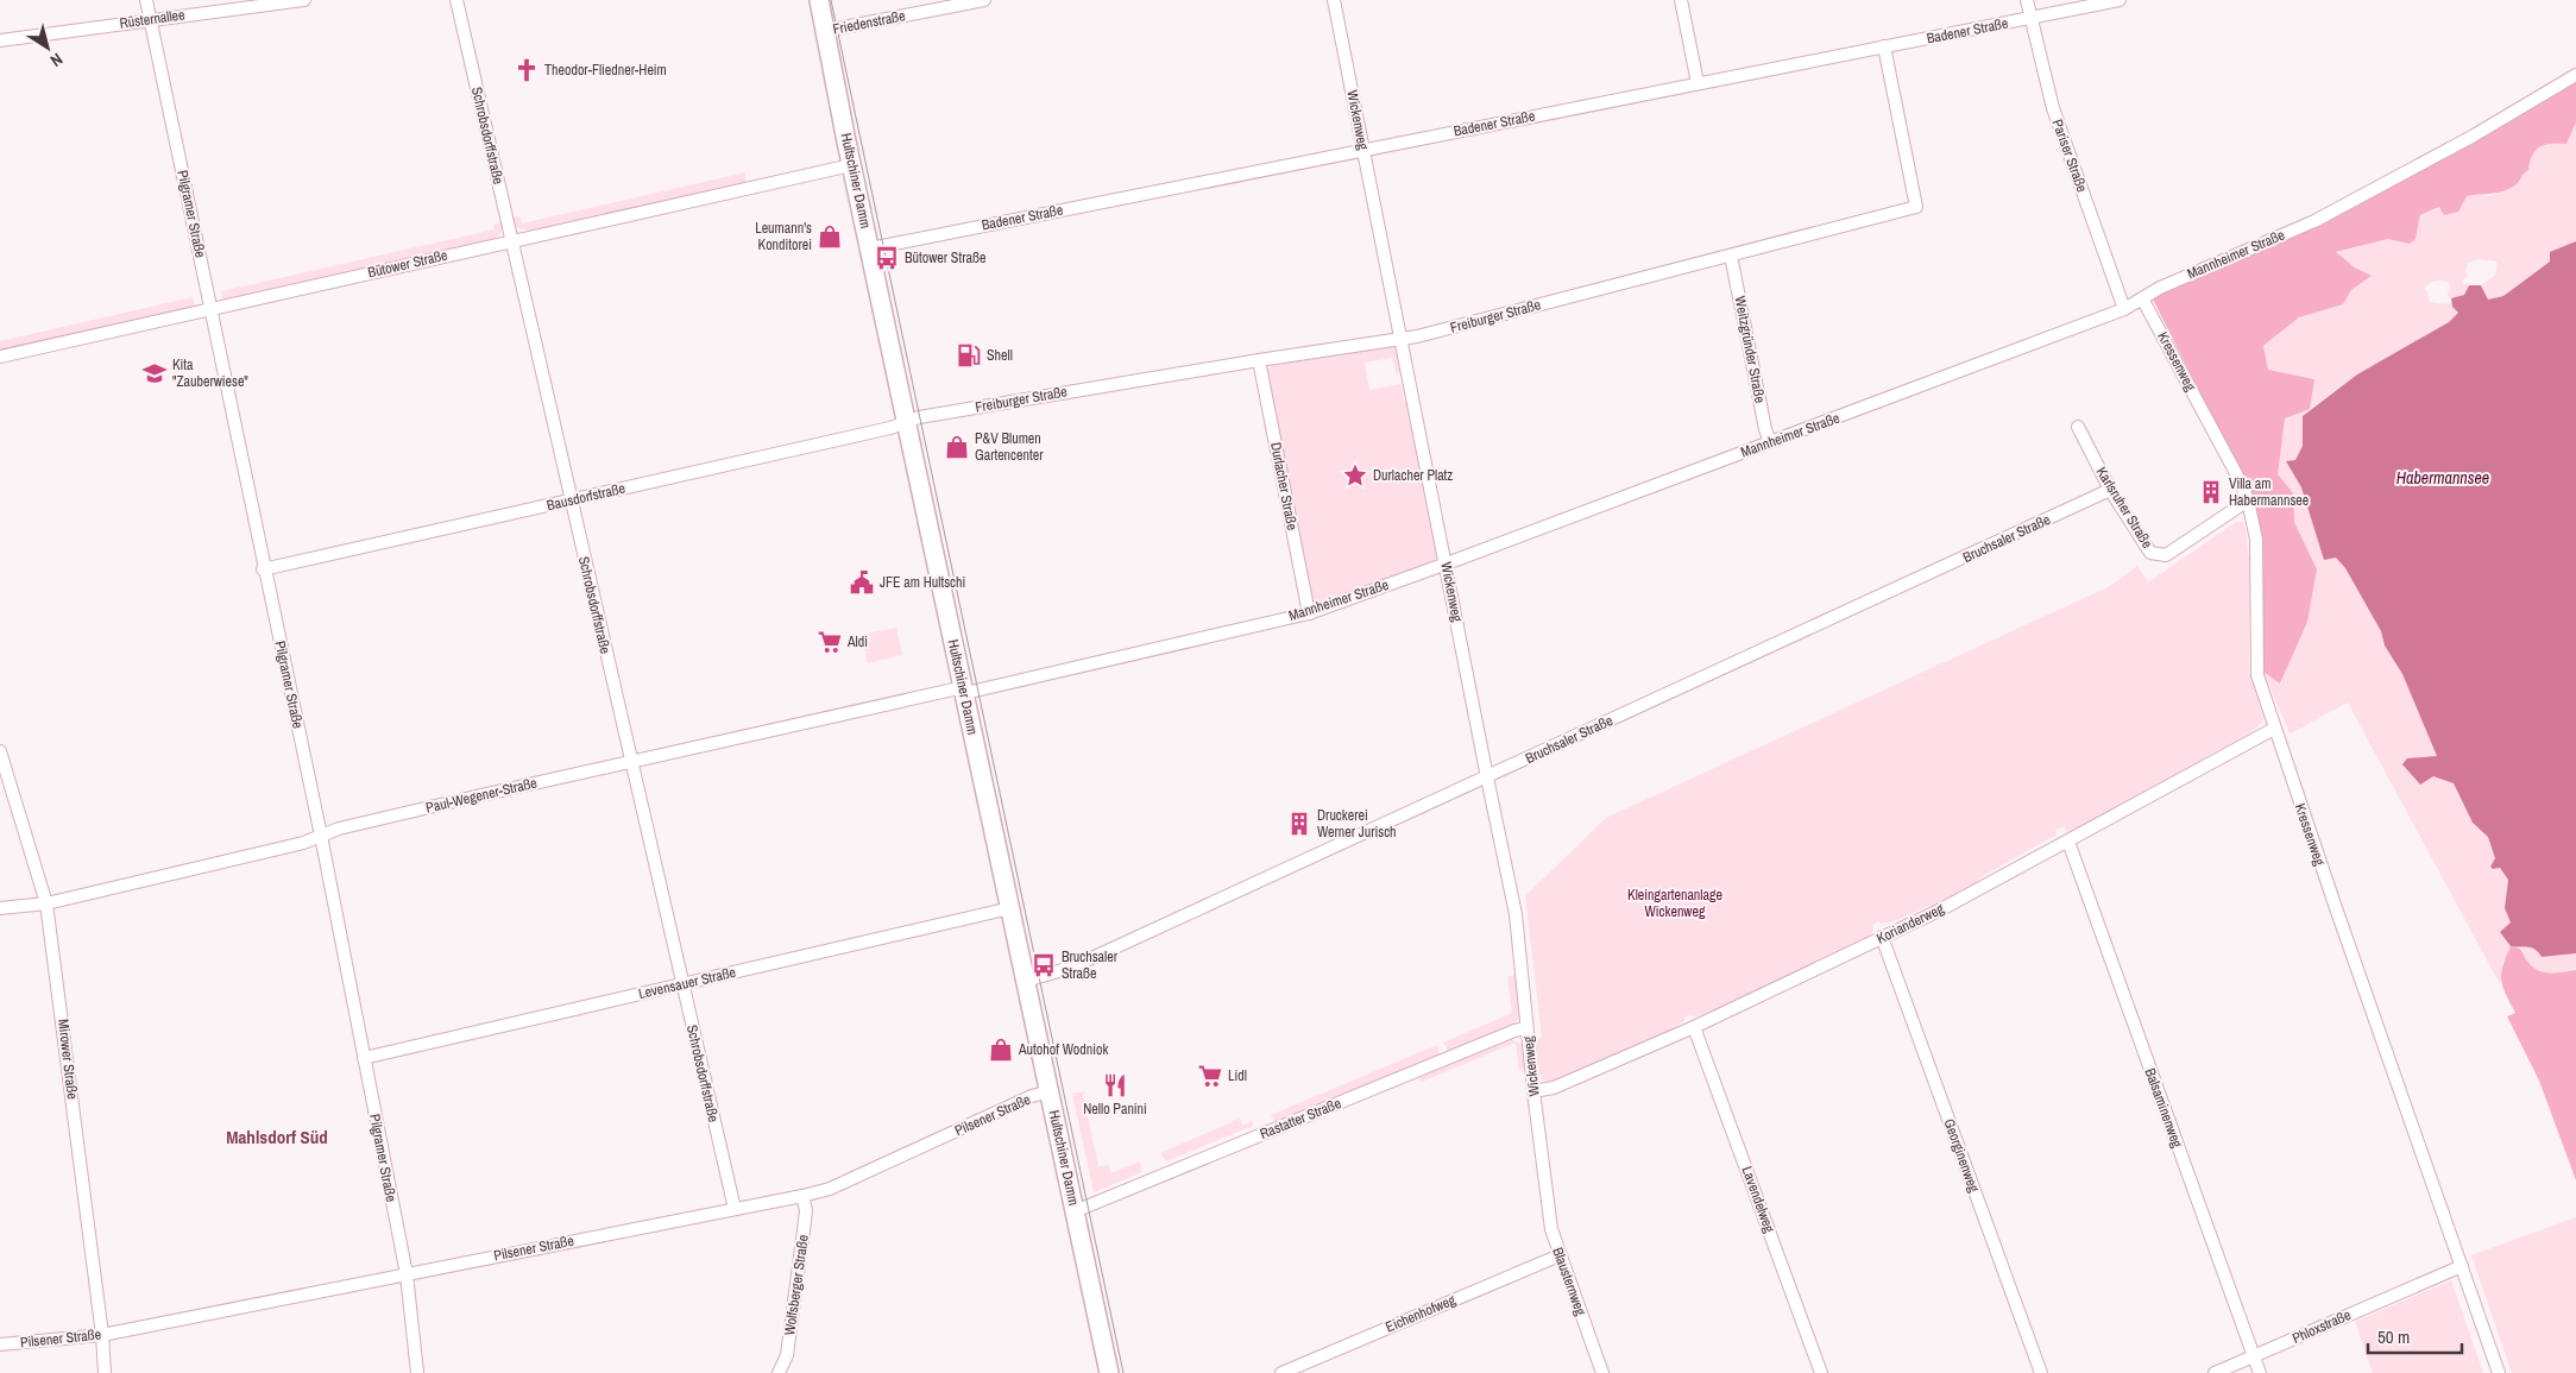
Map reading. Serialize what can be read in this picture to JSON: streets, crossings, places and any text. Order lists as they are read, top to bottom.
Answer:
{
  "streets": {
    "main road": ["Hultschiner Damm"],
    "street": [
      "Rüsternallee",
      "Friedenstraße",
      "Badener Straße",
      "Wickenweg",
      "Schrobsdorffstraße",
      "Pariser Straße",
      "Pilgramer Straße",
      "Mannheimer Straße",
      "Bütower Straße",
      "Freiburger Straße",
      "Weitzgründer Straße",
      "Kressenweg",
      "Durlacher Straße",
      "Bausdorfstraße",
      "Karlsruher Straße",
      "Bruchsaler Straße",
      "Paul-Wegener-Straße",
      "Korianderweg",
      "Levensauer Straße",
      "Mirower Straße",
      "Balsaminenweg",
      "Pilsener Straße",
      "Rastatter Straße",
      "Georginenweg",
      "Lavendelweg",
      "Blausternweg",
      "Wolfsberger Straße",
      "Eichenhofweg",
      "Phloxstraße"
    ]
  },
  "crossings": [
    ["Rüsternallee", "Pilgramer Straße"],
    ["Friedenstraße", "Hultschiner Damm"],
    ["Badener Straße", "Wickenweg"],
    ["Badener Straße", "Pariser Straße"],
    ["Badener Straße", "Hultschiner Damm"],
    ["Badener Straße", "Freiburger Straße"],
    ["Wickenweg", "Mannheimer Straße"],
    ["Wickenweg", "Freiburger Straße"],
    ["Wickenweg", "Bruchsaler Straße"],
    ["Wickenweg", "Korianderweg"],
    ["Wickenweg", "Rastatter Straße"],
    ["Wickenweg", "Blausternweg"],
    ["Schrobsdorffstraße", "Bütower Straße"],
    ["Schrobsdorffstraße", "Bausdorfstraße"],
    ["Schrobsdorffstraße", "Paul-Wegener-Straße"],
    ["Schrobsdorffstraße", "Levensauer Straße"],
    ["Schrobsdorffstraße", "Pilsener Straße"],
    ["Pariser Straße", "Mannheimer Straße"],
    ["Hultschiner Damm", "Mannheimer Straße"],
    ["Hultschiner Damm", "Bütower Straße"],
    ["Hultschiner Damm", "Freiburger Straße"],
    ["Hultschiner Damm", "Bausdorfstraße"],
    ["Hultschiner Damm", "Bruchsaler Straße"],
    ["Hultschiner Damm", "Paul-Wegener-Straße"],
    ["Hultschiner Damm", "Levensauer Straße"],
    ["Hultschiner Damm", "Pilsener Straße"],
    ["Hultschiner Damm", "Rastatter Straße"],
    ["Pilgramer Straße", "Bütower Straße"],
    ["Pilgramer Straße", "Bausdorfstraße"],
    ["Pilgramer Straße", "Paul-Wegener-Straße"],
    ["Pilgramer Straße", "Levensauer Straße"],
    ["Pilgramer Straße", "Pilsener Straße"],
    ["Mannheimer Straße", "Weitzgründer Straße"],
    ["Mannheimer Straße", "Kressenweg"],
    ["Mannheimer Straße", "Durlacher Straße"],
    ["Mannheimer Straße", "Paul-Wegener-Straße"],
    ["Freiburger Straße", "Weitzgründer Straße"],
    ["Freiburger Straße", "Durlacher Straße"],
    ["Freiburger Straße", "Bausdorfstraße"],
    ["Kressenweg", "Karlsruher Straße"],
    ["Kressenweg", "Korianderweg"],
    ["Kressenweg", "Phloxstraße"],
    ["Karlsruher Straße", "Bruchsaler Straße"],
    ["Paul-Wegener-Straße", "Mirower Straße"],
    ["Korianderweg", "Balsaminenweg"],
    ["Korianderweg", "Georginenweg"],
    ["Korianderweg", "Lavendelweg"],
    ["Mirower Straße", "Pilsener Straße"],
    ["Balsaminenweg", "Phloxstraße"],
    ["Pilsener Straße", "Wolfsberger Straße"],
    ["Blausternweg", "Eichenhofweg"]
  ],
  "districts": ["Mahlsdorf Süd"],
  "water": ["Habermannsee"],
  "parks": ["Kleingartenanlage Wickenweg"],
  "places": {
    "church": ["Theodor-Fliedner-Heim"],
    "shop": ["Leumann's Konditorei", "P&V Blumen Gartencenter", "Autohof Wodniok"],
    "bus stop": ["Bütower Straße", "Bruchsaler Straße"],
    "fuel station": ["Shell"],
    "school or university": ["Kita \"Zauberwiese\""],
    "place": ["Durlacher Platz"],
    "building": ["Villa am Habermannsee", "Druckerei Werner Jurisch"],
    "public building": ["JFE am Hultschi"],
    "supermarket": ["Aldi", "Lidl"],
    "restaurant": ["Nello Panini"]
  },
  "scale_bar": "50 m",
  "north": "bottom right"
}
